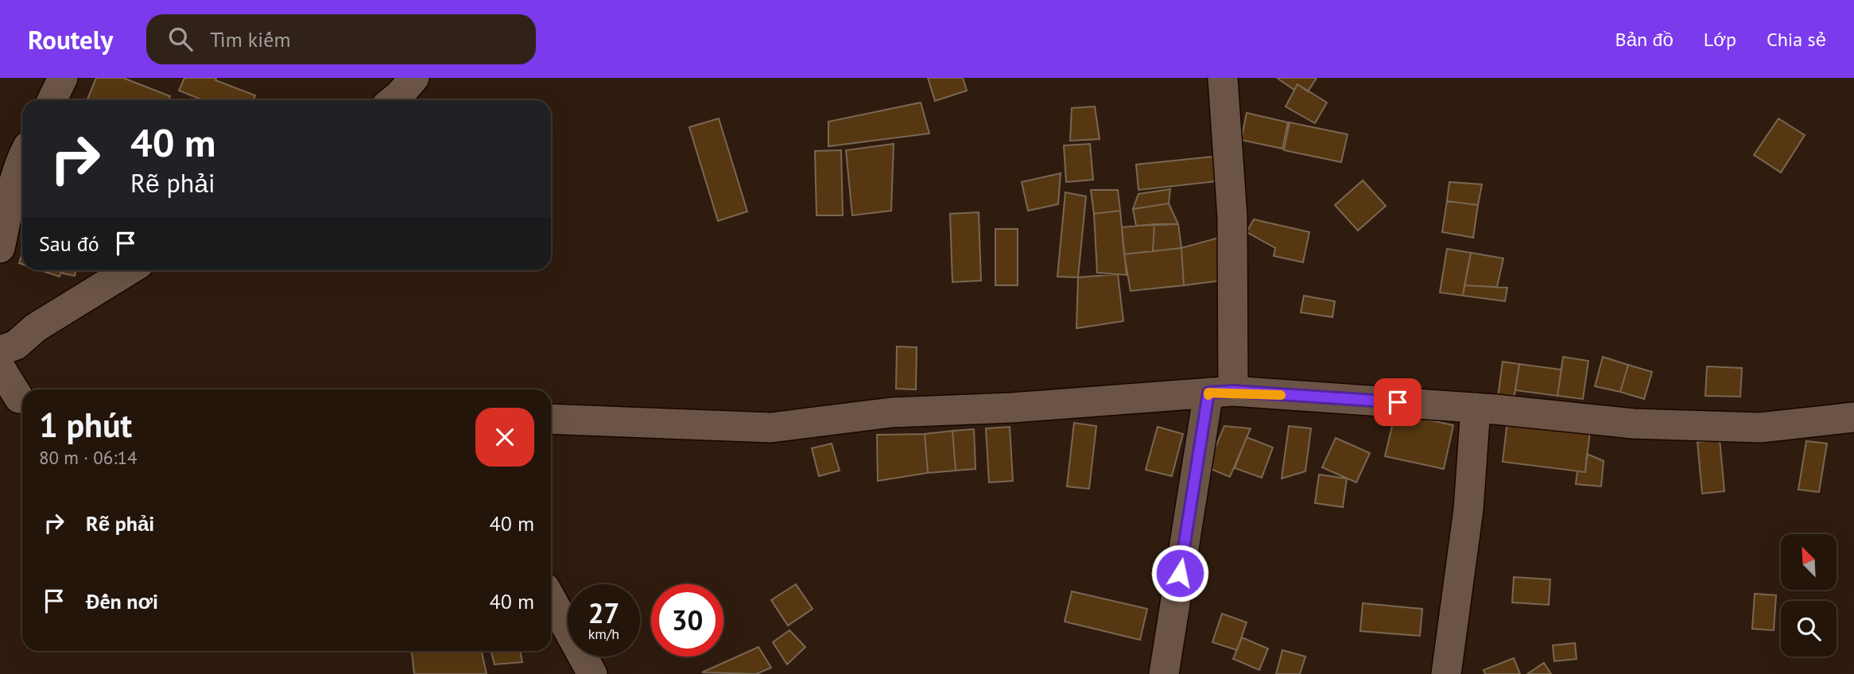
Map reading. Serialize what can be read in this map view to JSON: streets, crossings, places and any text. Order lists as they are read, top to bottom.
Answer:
{
  "north": "top left",
  "page": {
    "header": "Routely",
    "search": "Tìm kiếm",
    "nav": ["Bản đồ", "Lớp", "Chia sẻ"],
    "turn": ["40 m", "Rẽ phải"],
    "then": "Sau đó",
    "heading": ["1 phút", "80 m · 06:14"],
    "list": [
      {
        "name": "Rẽ phải",
        "value": "40 m"
      },
      {
        "name": "Đến nơi",
        "value": "40 m"
      }
    ],
    "speed": "27 km/h",
    "limit": "30"
  }
}
